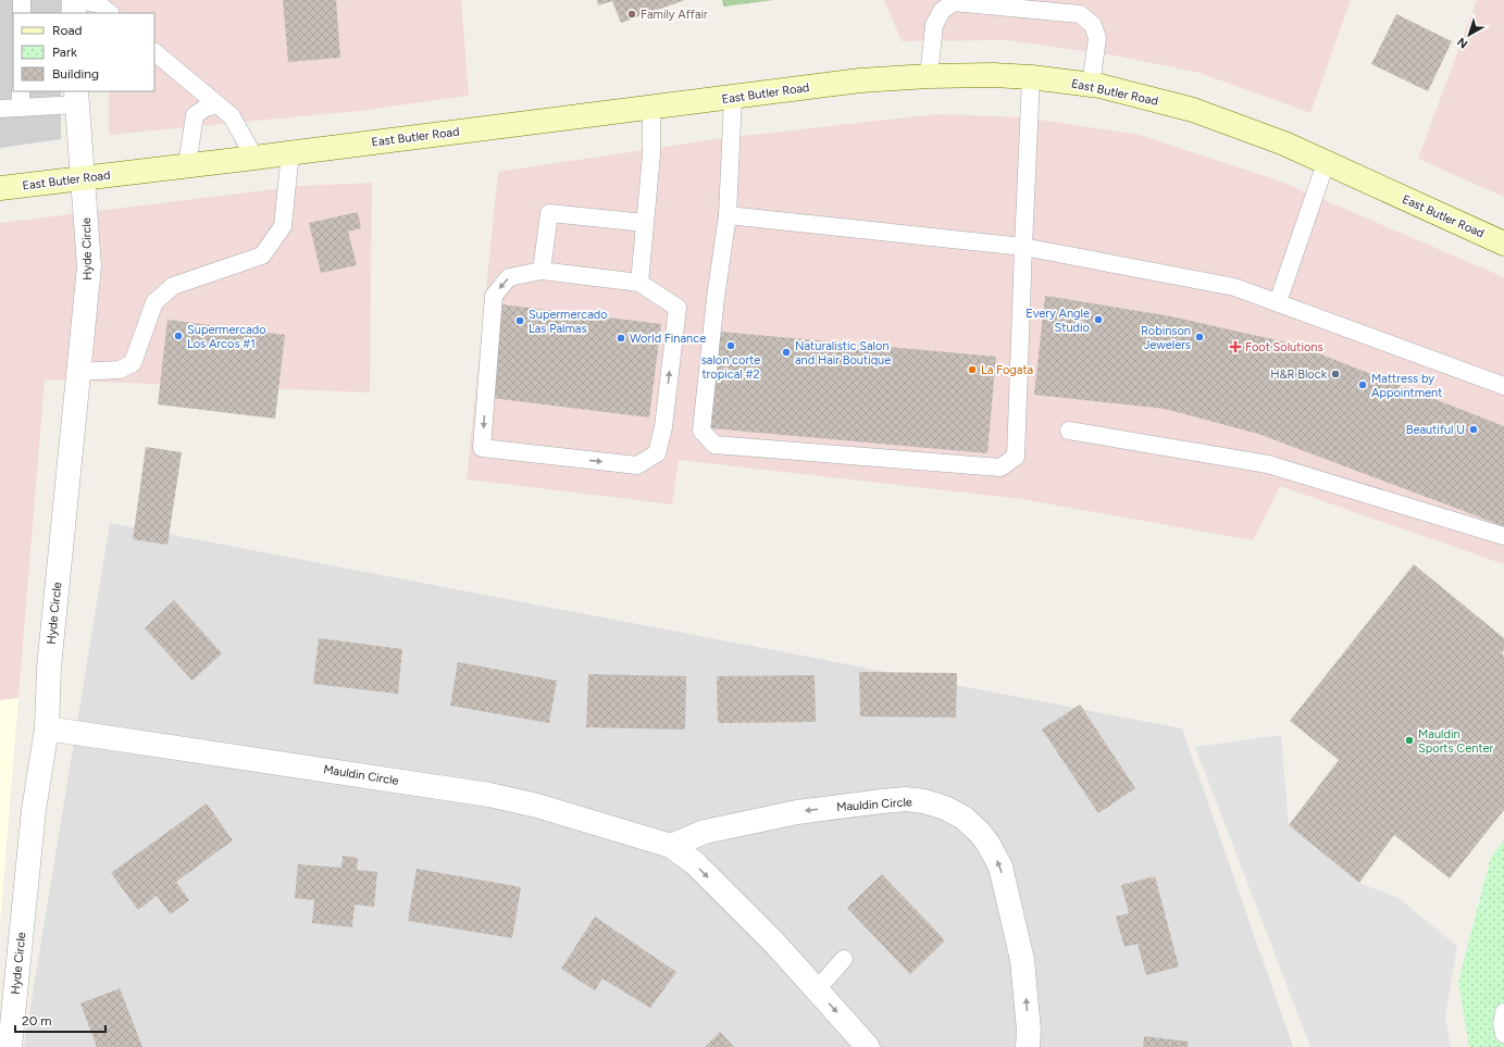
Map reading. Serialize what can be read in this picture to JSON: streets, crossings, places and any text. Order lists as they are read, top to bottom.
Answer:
{
  "streets": {
    "main road": ["East Butler Road"],
    "street": ["Hyde Circle", "Mauldin Circle"]
  },
  "crossings": [
    ["East Butler Road", "Hyde Circle"],
    ["Hyde Circle", "Mauldin Circle"]
  ],
  "places": {
    "other": [
      "Family Affair",
      "Every Angle Studio",
      "Supermercado Las Palmas",
      "Supermercado Los Arcos #1",
      "Robinson Jewelers",
      "World Finance",
      "salon corte tropical #2",
      "Naturalistic Salon and Hair Boutique",
      "La Fogata",
      "H&R Block",
      "Mattress by Appointment",
      "Beautiful U",
      "Mauldin Sports Center"
    ],
    "health": ["Foot Solutions"]
  },
  "legend": ["Road", "Park", "Building"],
  "scale_bar": "20 m",
  "north": "bottom left"
}
